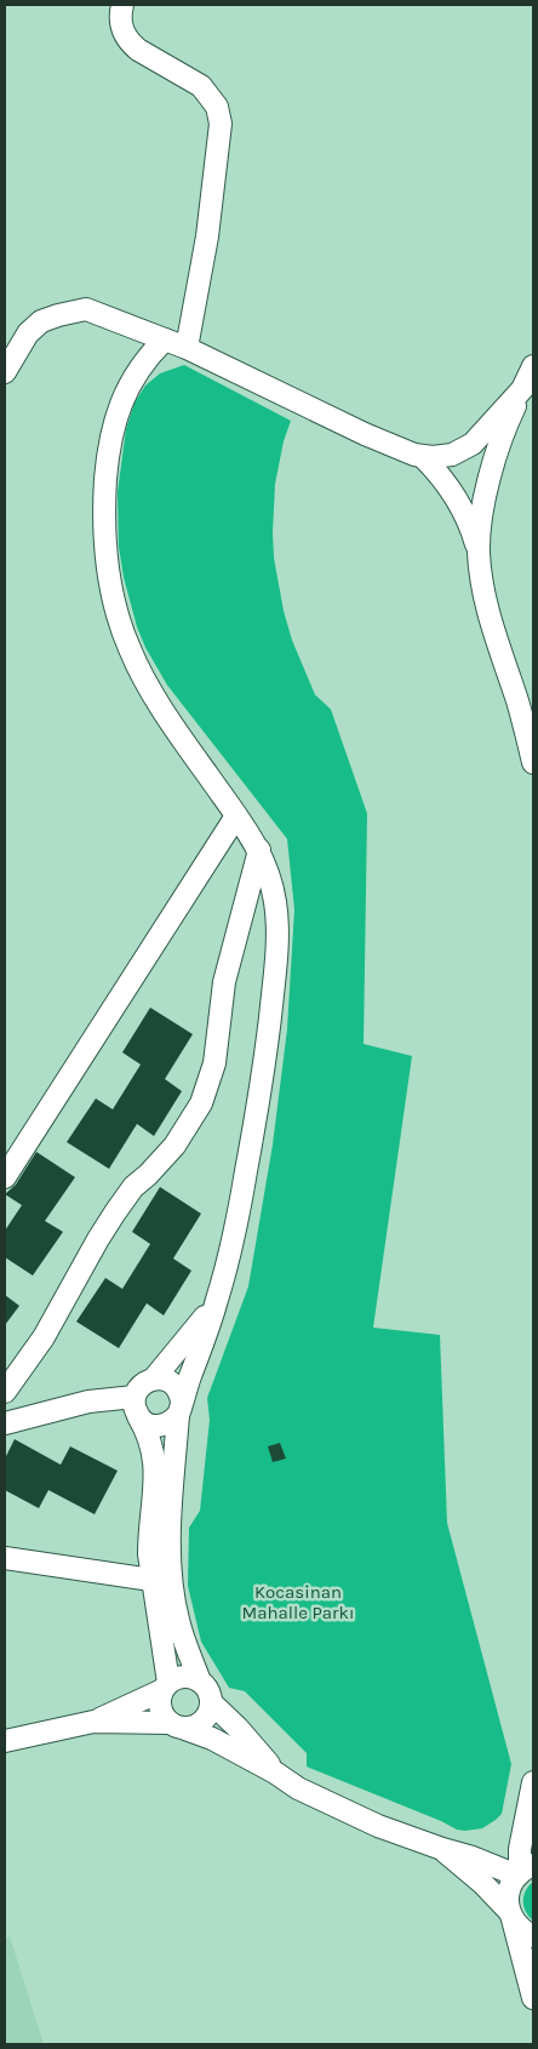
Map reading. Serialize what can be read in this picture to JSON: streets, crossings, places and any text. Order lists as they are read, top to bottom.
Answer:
{
  "parks": ["Kocasinan Mahalle Parkı"]
}
